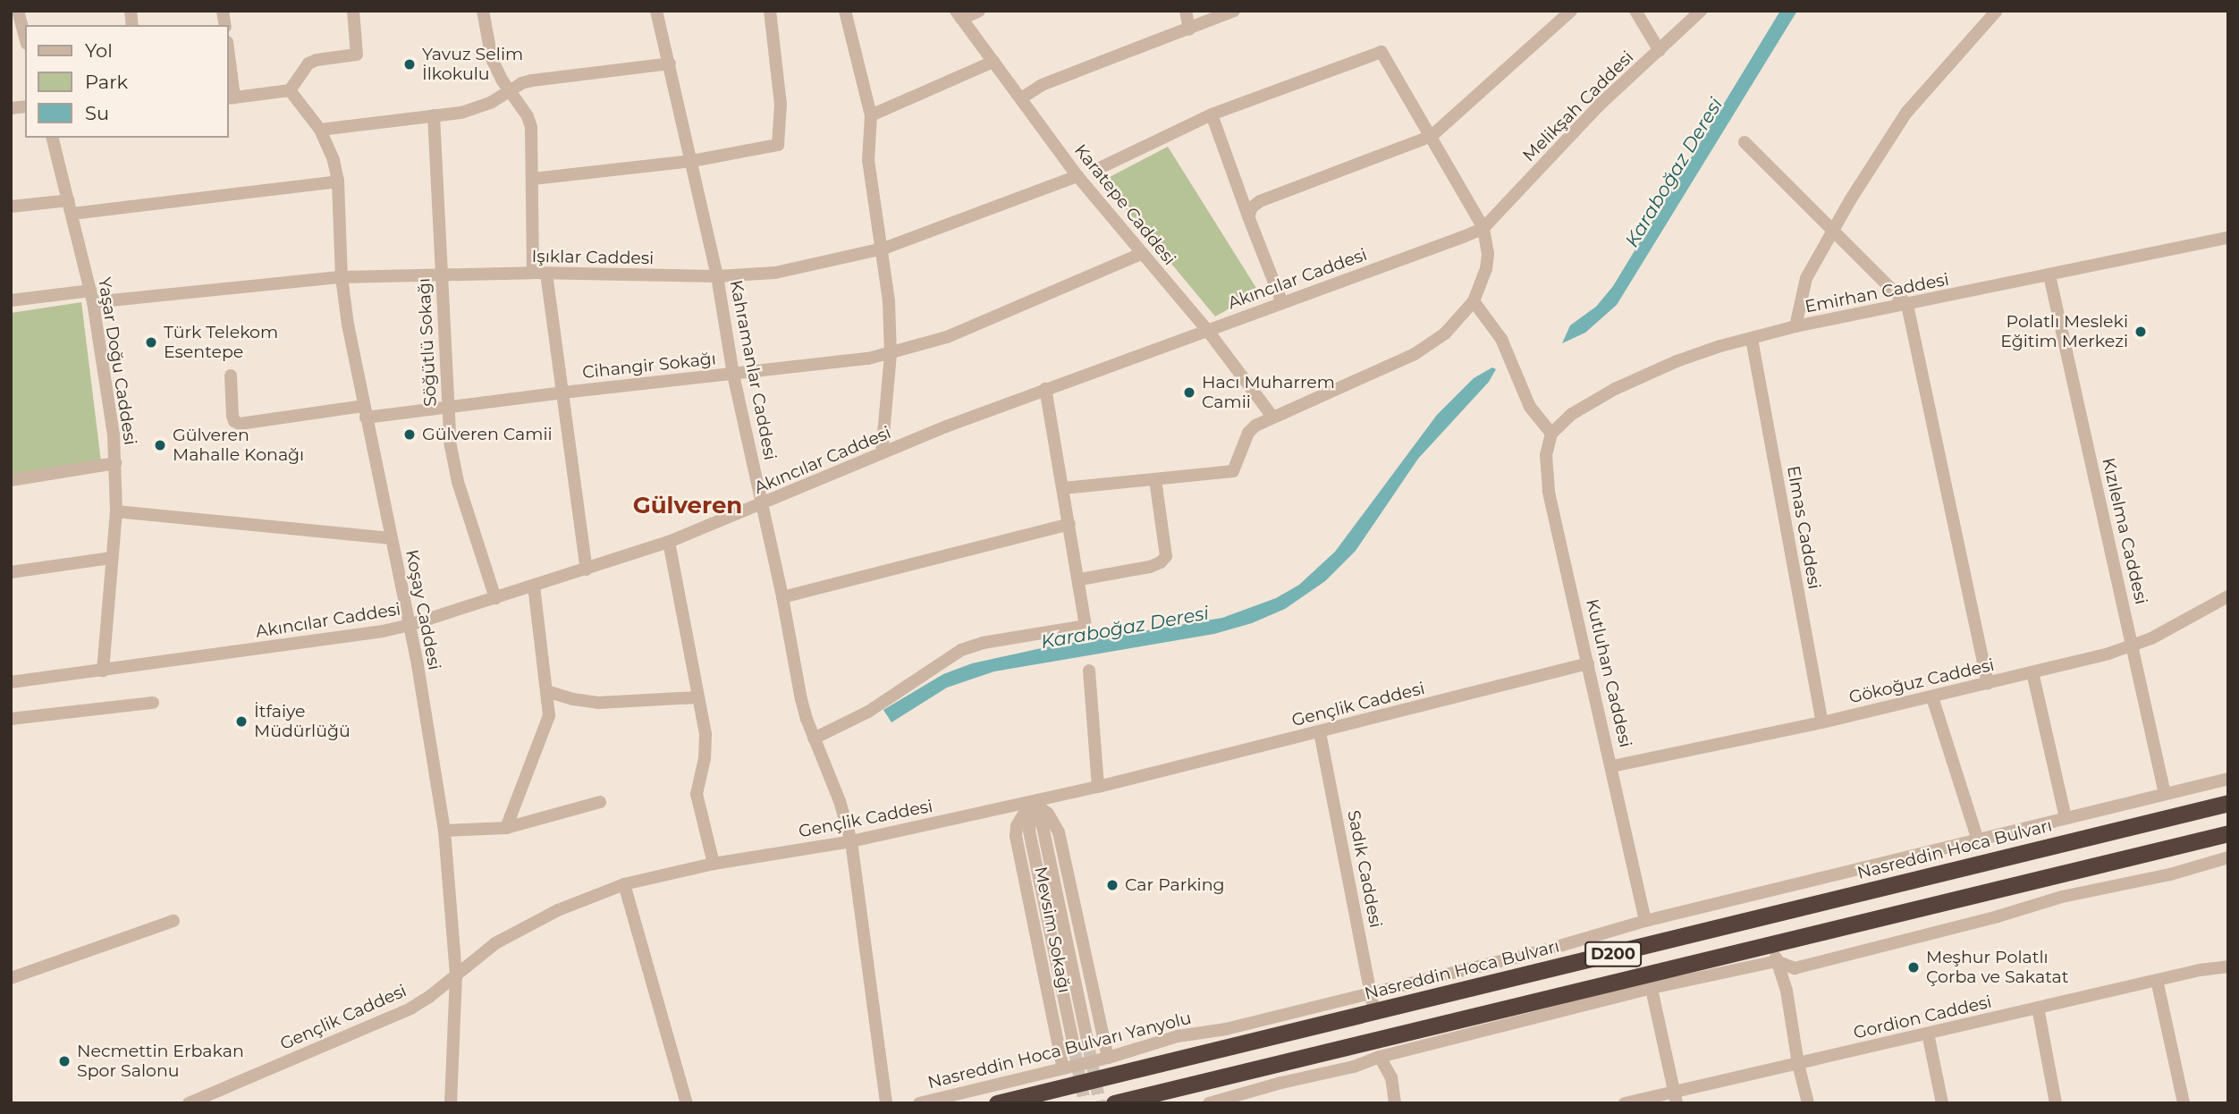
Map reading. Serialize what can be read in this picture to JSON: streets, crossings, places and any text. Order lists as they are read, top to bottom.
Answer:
{
  "streets": {
    "highway": ["Nasreddin Hoca Bulvarı", "D200"],
    "street": [
      "Melikşah Caddesi",
      "Karatepe Caddesi",
      "Işıklar Caddesi",
      "Akıncılar Caddesi",
      "Emirhan Caddesi",
      "Söğütlü Sokağı",
      "Yaşar Doğu Caddesi",
      "Cihangir Sokağı",
      "Kahramanlar Caddesi",
      "Elmas Caddesi",
      "Kızılelma Caddesi",
      "Koşay Caddesi",
      "Kutluhan Caddesi",
      "Gökoğuz Caddesi",
      "Gençlik Caddesi",
      "Sadık Caddesi",
      "Mevsim Sokağı",
      "Gordion Caddesi",
      "Nasreddin Hoca Bulvarı Yanyolu"
    ]
  },
  "crossings": [
    ["Melikşah Caddesi", "Akıncılar Caddesi"],
    ["Karatepe Caddesi", "Işıklar Caddesi"],
    ["Karatepe Caddesi", "Akıncılar Caddesi"],
    ["Karatepe Caddesi", "Cihangir Sokağı"],
    ["Işıklar Caddesi", "Söğütlü Sokağı"],
    ["Işıklar Caddesi", "Yaşar Doğu Caddesi"],
    ["Işıklar Caddesi", "Kahramanlar Caddesi"],
    ["Işıklar Caddesi", "Koşay Caddesi"],
    ["Akıncılar Caddesi", "Söğütlü Sokağı"],
    ["Akıncılar Caddesi", "Yaşar Doğu Caddesi"],
    ["Akıncılar Caddesi", "Kahramanlar Caddesi"],
    ["Akıncılar Caddesi", "Koşay Caddesi"],
    ["Emirhan Caddesi", "Elmas Caddesi"],
    ["Emirhan Caddesi", "Kızılelma Caddesi"],
    ["Emirhan Caddesi", "Kutluhan Caddesi"],
    ["Söğütlü Sokağı", "Cihangir Sokağı"],
    ["Cihangir Sokağı", "Kahramanlar Caddesi"],
    ["Cihangir Sokağı", "Koşay Caddesi"],
    ["Kahramanlar Caddesi", "Gençlik Caddesi"],
    ["Elmas Caddesi", "Gökoğuz Caddesi"],
    ["Kızılelma Caddesi", "Gökoğuz Caddesi"],
    ["Kızılelma Caddesi", "Nasreddin Hoca Bulvarı Yanyolu"],
    ["Koşay Caddesi", "Gençlik Caddesi"],
    ["Kutluhan Caddesi", "Gökoğuz Caddesi"],
    ["Kutluhan Caddesi", "Gençlik Caddesi"],
    ["Kutluhan Caddesi", "Nasreddin Hoca Bulvarı Yanyolu"],
    ["Gençlik Caddesi", "Sadık Caddesi"],
    ["Gençlik Caddesi", "Mevsim Sokağı"],
    ["Nasreddin Hoca Bulvarı", "Sadık Caddesi"],
    ["Sadık Caddesi", "Nasreddin Hoca Bulvarı Yanyolu"],
    ["Mevsim Sokağı", "Nasreddin Hoca Bulvarı Yanyolu"]
  ],
  "districts": ["Gülveren"],
  "water": ["Karaboğaz Deresi"],
  "places": [
    "Yavuz Selim İlkokulu",
    "Polatlı Mesleki Eğitim Merkezi",
    "Türk Telekom Esentepe",
    "Hacı Muharrem Camii",
    "Gülveren Camii",
    "Gülveren Mahalle Konağı",
    "İtfaiye Müdürlüğü",
    "Car Parking",
    "Meşhur Polatlı Çorba ve Sakatat",
    "Necmettin Erbakan Spor Salonu"
  ],
  "legend": ["Yol", "Park", "Su"]
}
